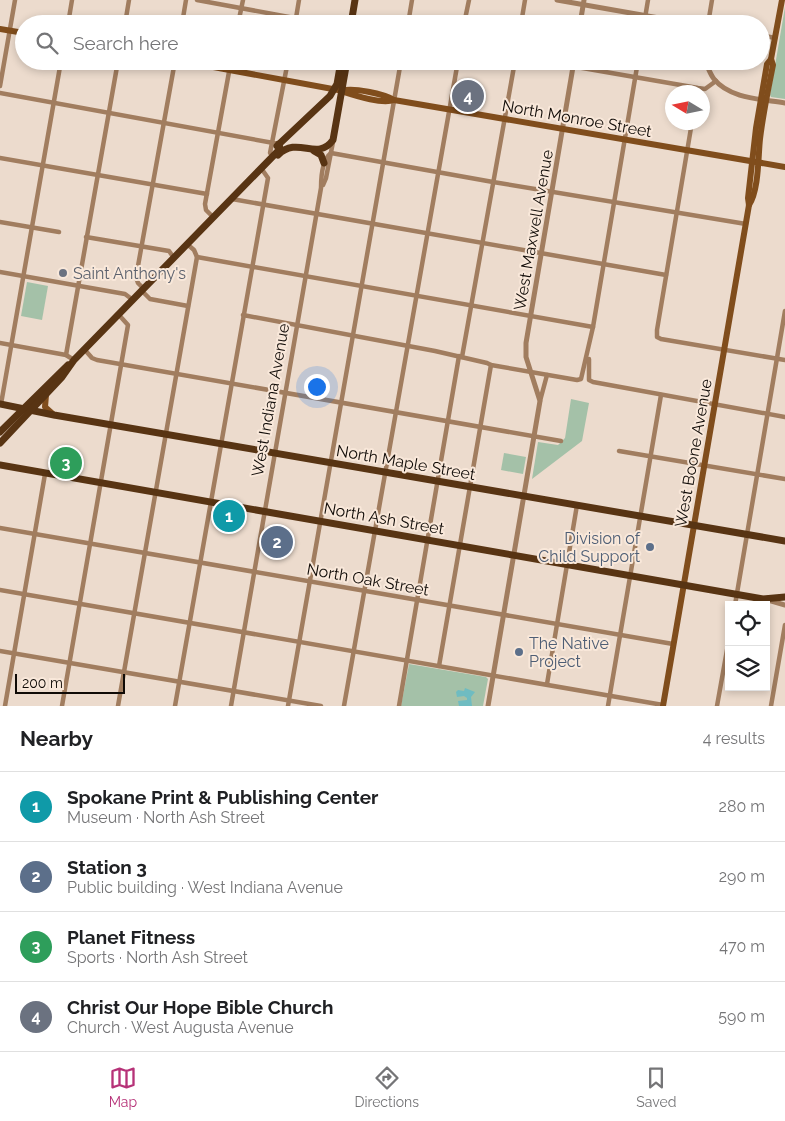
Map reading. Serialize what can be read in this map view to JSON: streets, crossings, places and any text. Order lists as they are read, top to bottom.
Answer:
{
  "streets": {
    "main road": [
      "North Monroe Street",
      "West Indiana Avenue",
      "West Boone Avenue",
      "North Maple Street",
      "North Ash Street"
    ],
    "street": ["West Maxwell Avenue", "North Oak Street"]
  },
  "crossings": [
    ["North Monroe Street", "West Maxwell Avenue"],
    ["North Monroe Street", "West Indiana Avenue"],
    ["North Monroe Street", "West Boone Avenue"],
    ["West Maxwell Avenue", "North Maple Street"],
    ["West Maxwell Avenue", "North Ash Street"],
    ["West Maxwell Avenue", "North Oak Street"],
    ["West Indiana Avenue", "North Maple Street"],
    ["West Indiana Avenue", "North Ash Street"],
    ["West Indiana Avenue", "North Oak Street"],
    ["West Boone Avenue", "North Maple Street"],
    ["West Boone Avenue", "North Ash Street"],
    ["West Boone Avenue", "North Oak Street"]
  ],
  "places": ["Saint Anthony's", "Division of Child Support", "The Native Project"],
  "scale_bar": "200 m",
  "north": "left",
  "page": {
    "search": "Search here",
    "pins": [
      "4",
      "3",
      "1",
      "2"
    ],
    "scale": "200 m",
    "heading": ["Nearby", "4 results"],
    "list": [
      {
        "mark": "1",
        "name": "Spokane Print & Publishing Center",
        "note": "Museum · North Ash Street",
        "value": "280 m"
      },
      {
        "mark": "2",
        "name": "Station 3",
        "note": "Public building · West Indiana Avenue",
        "value": "290 m"
      },
      {
        "mark": "3",
        "name": "Planet Fitness",
        "note": "Sports · North Ash Street",
        "value": "470 m"
      },
      {
        "mark": "4",
        "name": "Christ Our Hope Bible Church",
        "note": "Church · West Augusta Avenue",
        "value": "590 m"
      }
    ],
    "nav": ["Map", "Directions", "Saved"]
  }
}
